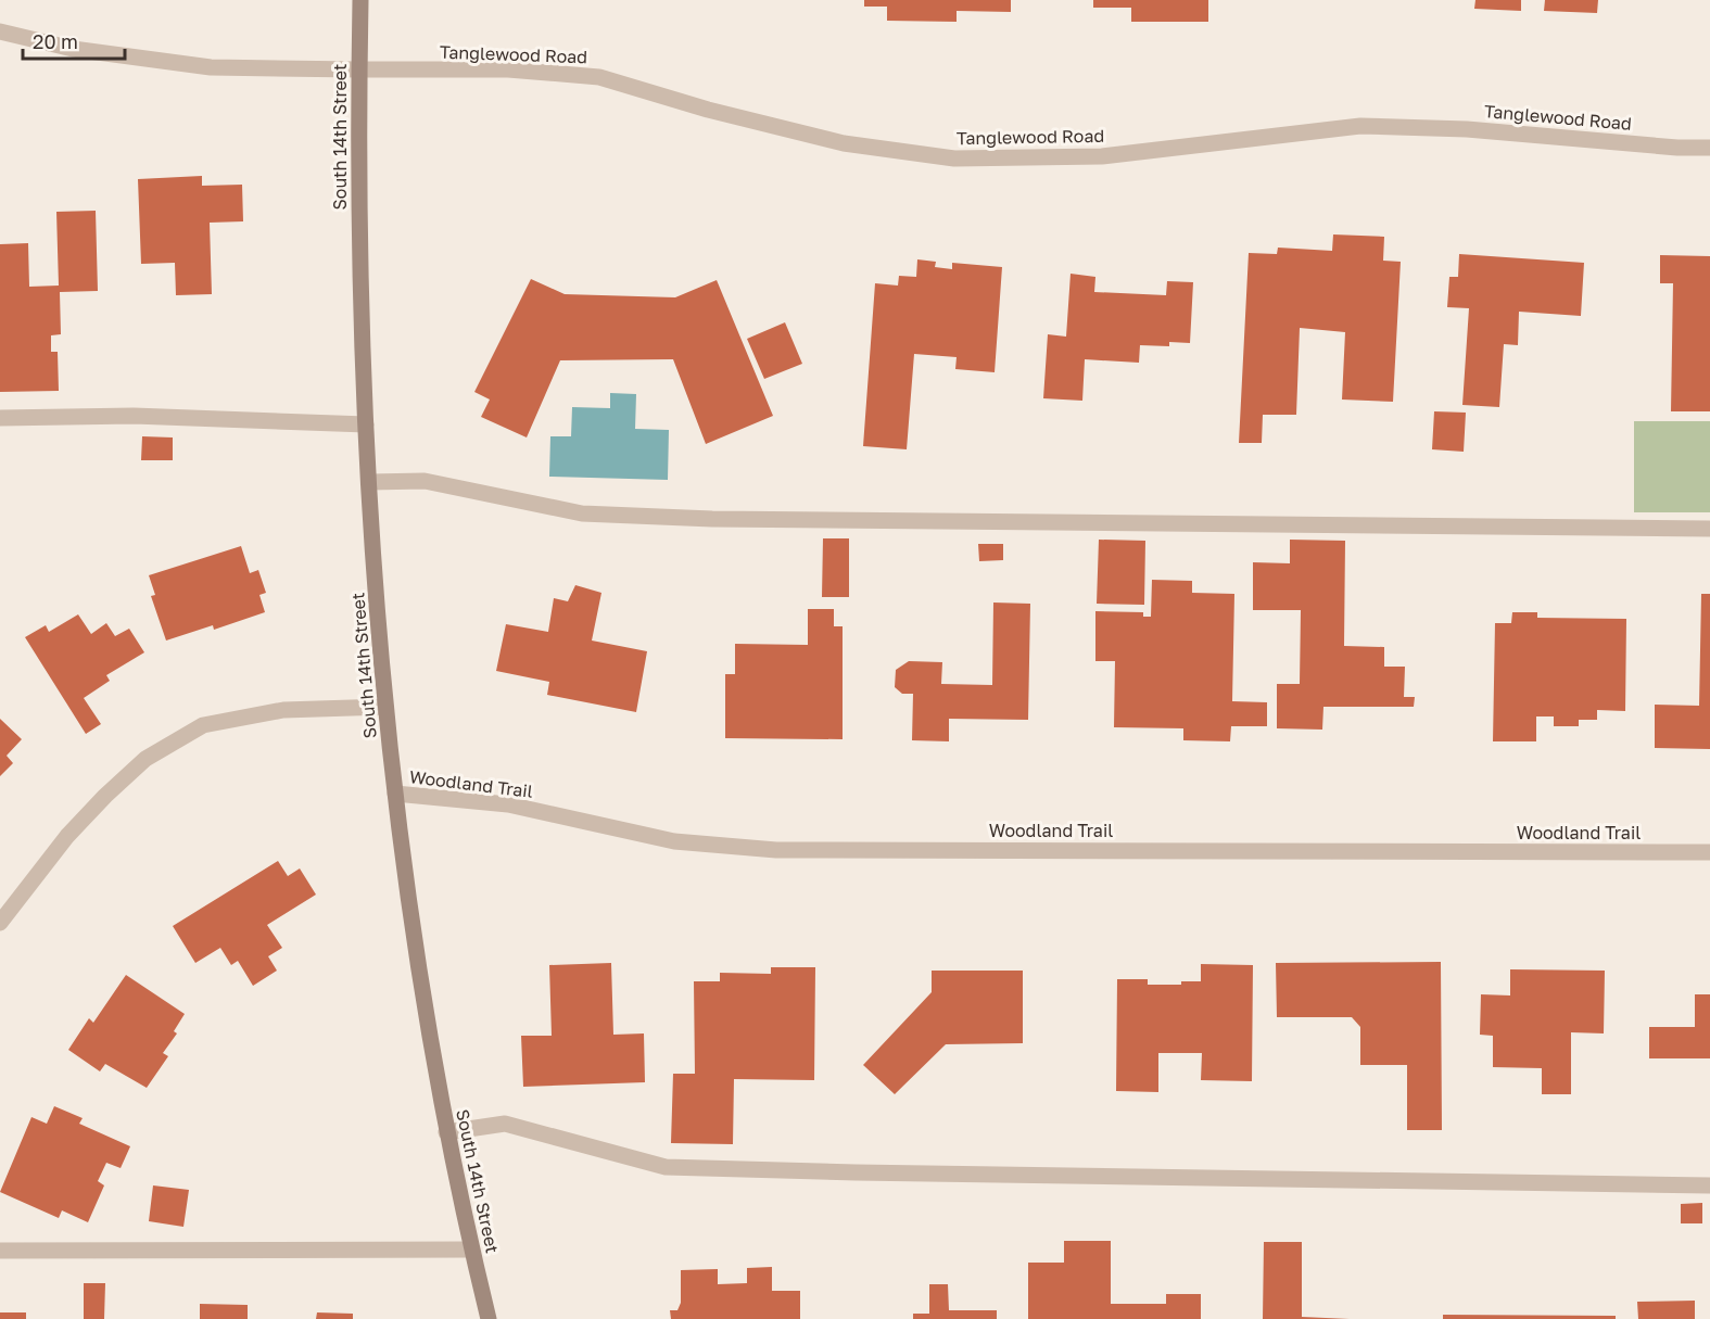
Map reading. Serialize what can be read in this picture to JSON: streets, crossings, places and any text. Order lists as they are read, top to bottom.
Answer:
{
  "streets": {
    "main road": ["South 14th Street"],
    "street": ["Tanglewood Road", "Woodland Trail"]
  },
  "crossings": [
    ["Tanglewood Road", "South 14th Street"],
    ["South 14th Street", "Woodland Trail"]
  ],
  "scale_bar": "20 m"
}
